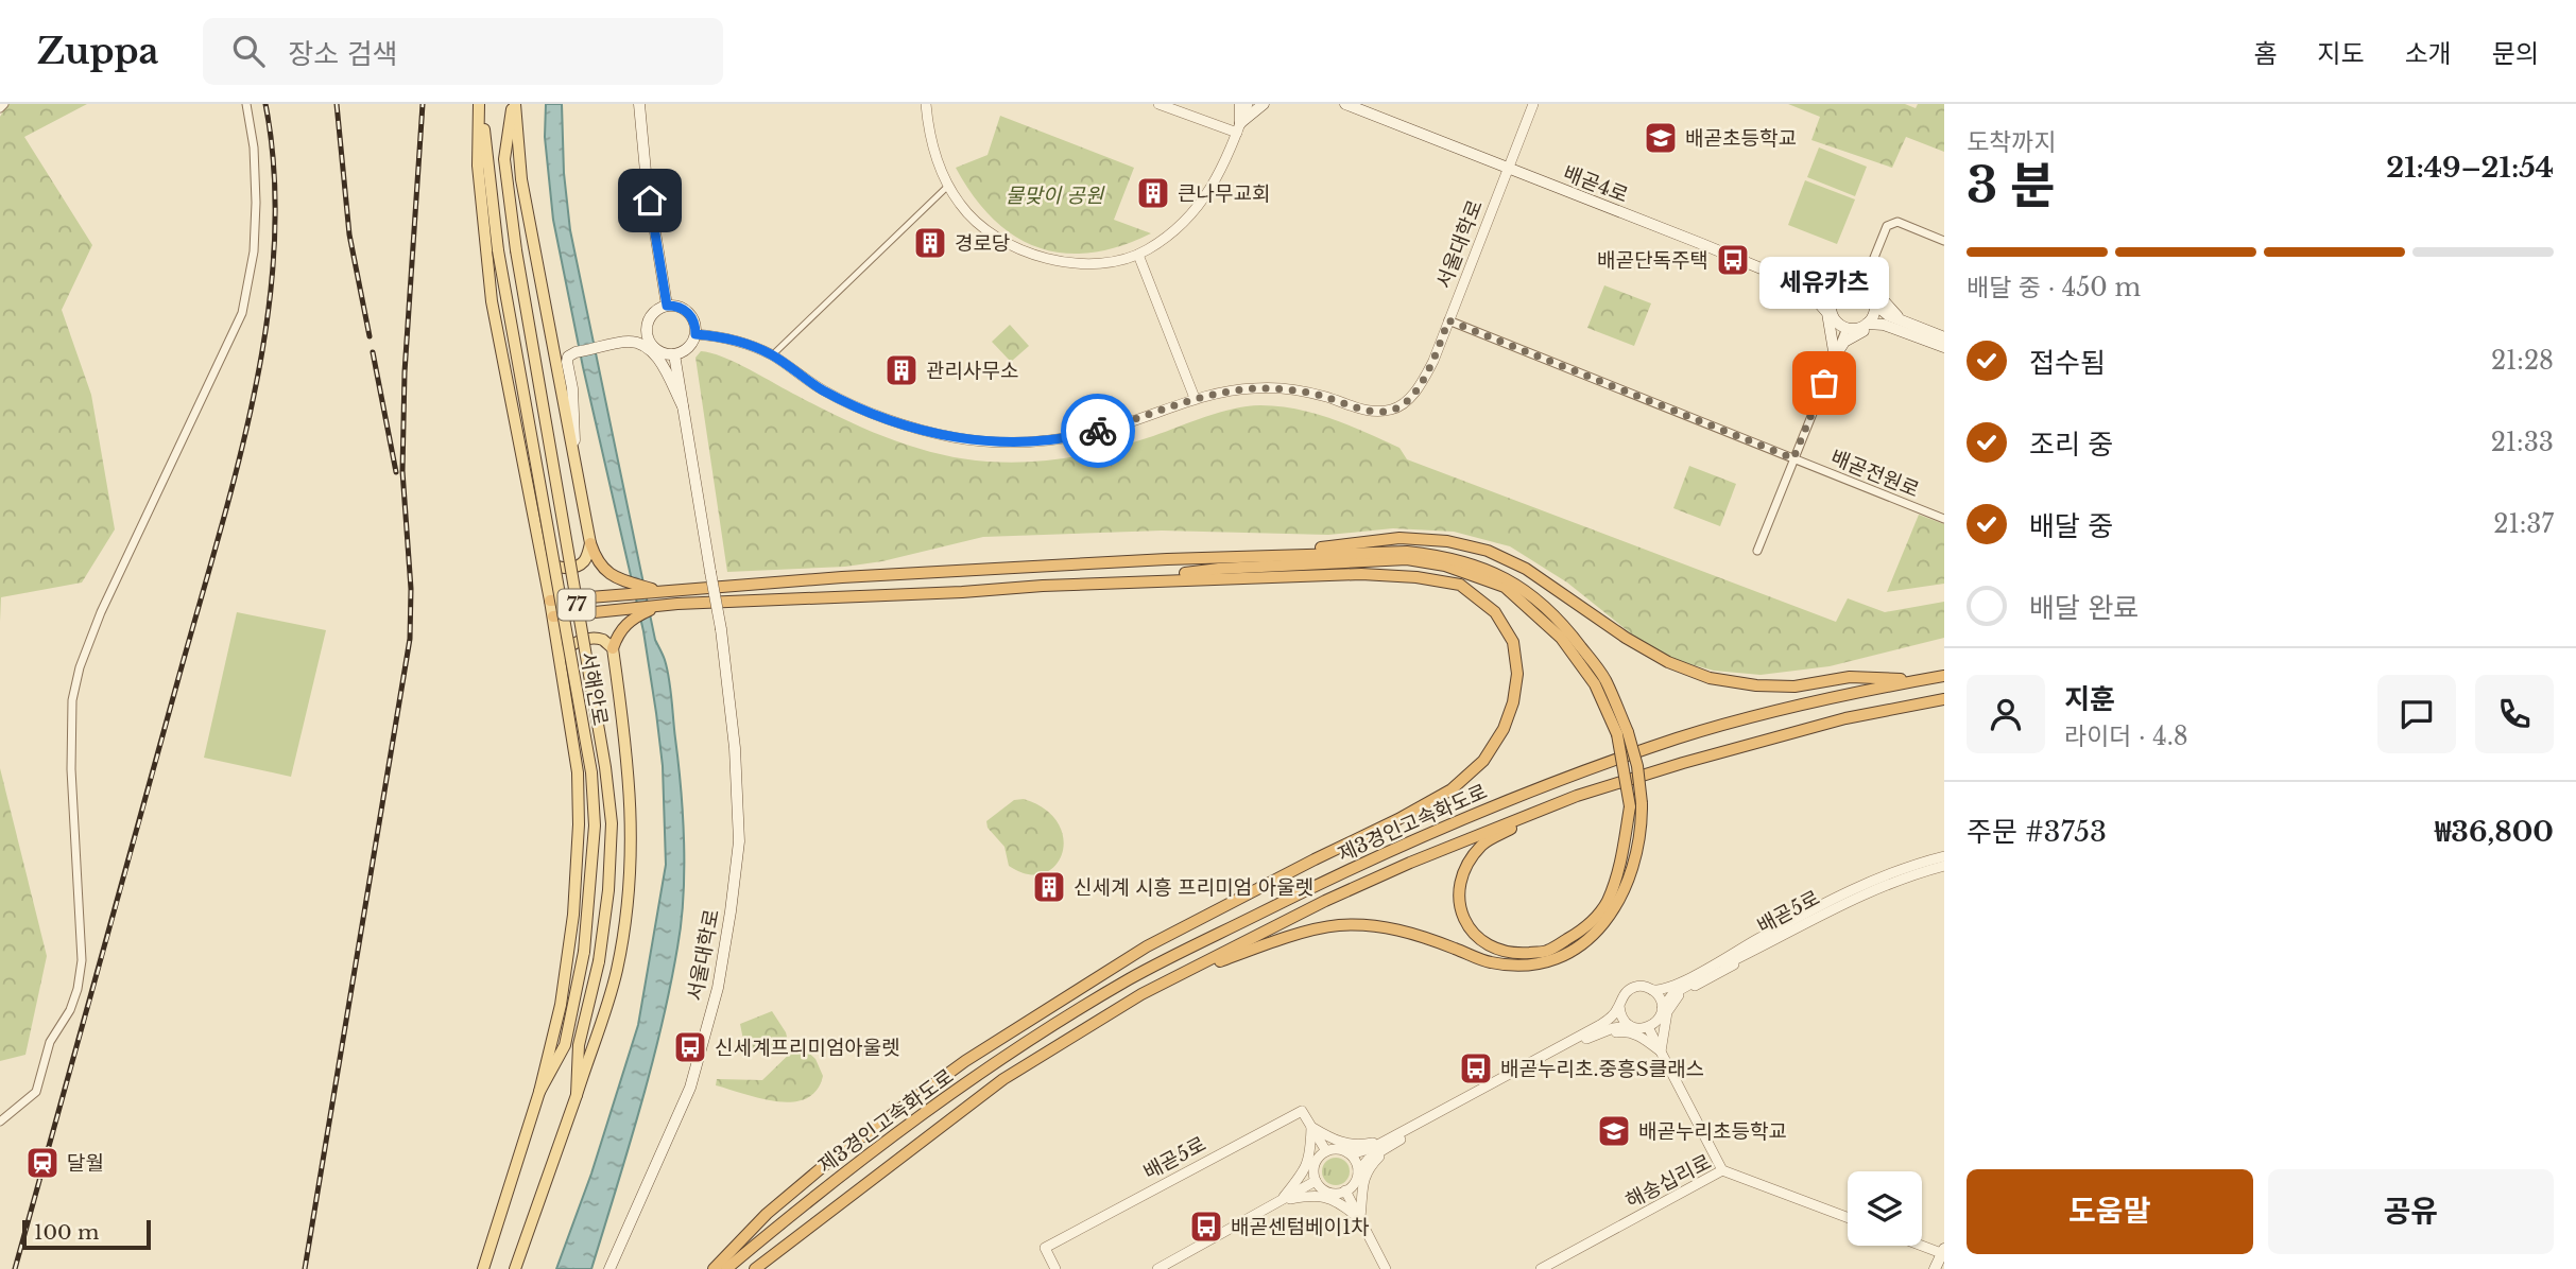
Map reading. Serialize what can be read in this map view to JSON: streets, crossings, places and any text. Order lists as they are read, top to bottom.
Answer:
{
  "streets": {
    "highway": ["제3경인고속화도로"],
    "main road": [
      "배곧4로",
      "서울대학로",
      "77",
      "서해안로"
    ],
    "street": ["배곧전원로", "배곧5로", "해송십리로"]
  },
  "crossings": [
    ["배곧4로", "서울대학로"],
    ["서울대학로", "배곧전원로"]
  ],
  "parks": ["물맞이 공원"],
  "places": {
    "school or university": ["배곧초등학교", "배곧누리초등학교"],
    "building": [
      "큰나무교회",
      "경로당",
      "관리사무소",
      "신세계 시흥 프리미엄 아울렛"
    ],
    "bus stop": [
      "배곧단독주택",
      "신세계프리미엄아울렛",
      "배곧누리초.중흥S클래스",
      "배곧센텀베이1차"
    ],
    "other": ["세유카츠"],
    "station": ["달월"]
  },
  "scale_bar": "100 m",
  "page": {
    "header": "Zuppa",
    "search": "장소 검색",
    "nav": [
      "홈",
      "지도",
      "소개",
      "문의"
    ],
    "heading": ["3 분", "도착까지", "21:49–21:54"],
    "panel": [
      "지훈",
      "라이더 · 4.8",
      "주문 #3753",
      "₩36,800"
    ],
    "bar": "배달 중 · 450 m",
    "bubble": "세유카츠",
    "list": [
      ["접수됨", "21:28"],
      ["조리 중", "21:33"],
      ["배달 중", "21:37"],
      "배달 완료"
    ],
    "buttons": ["도움말", "공유"],
    "scale": "100 m"
  }
}
